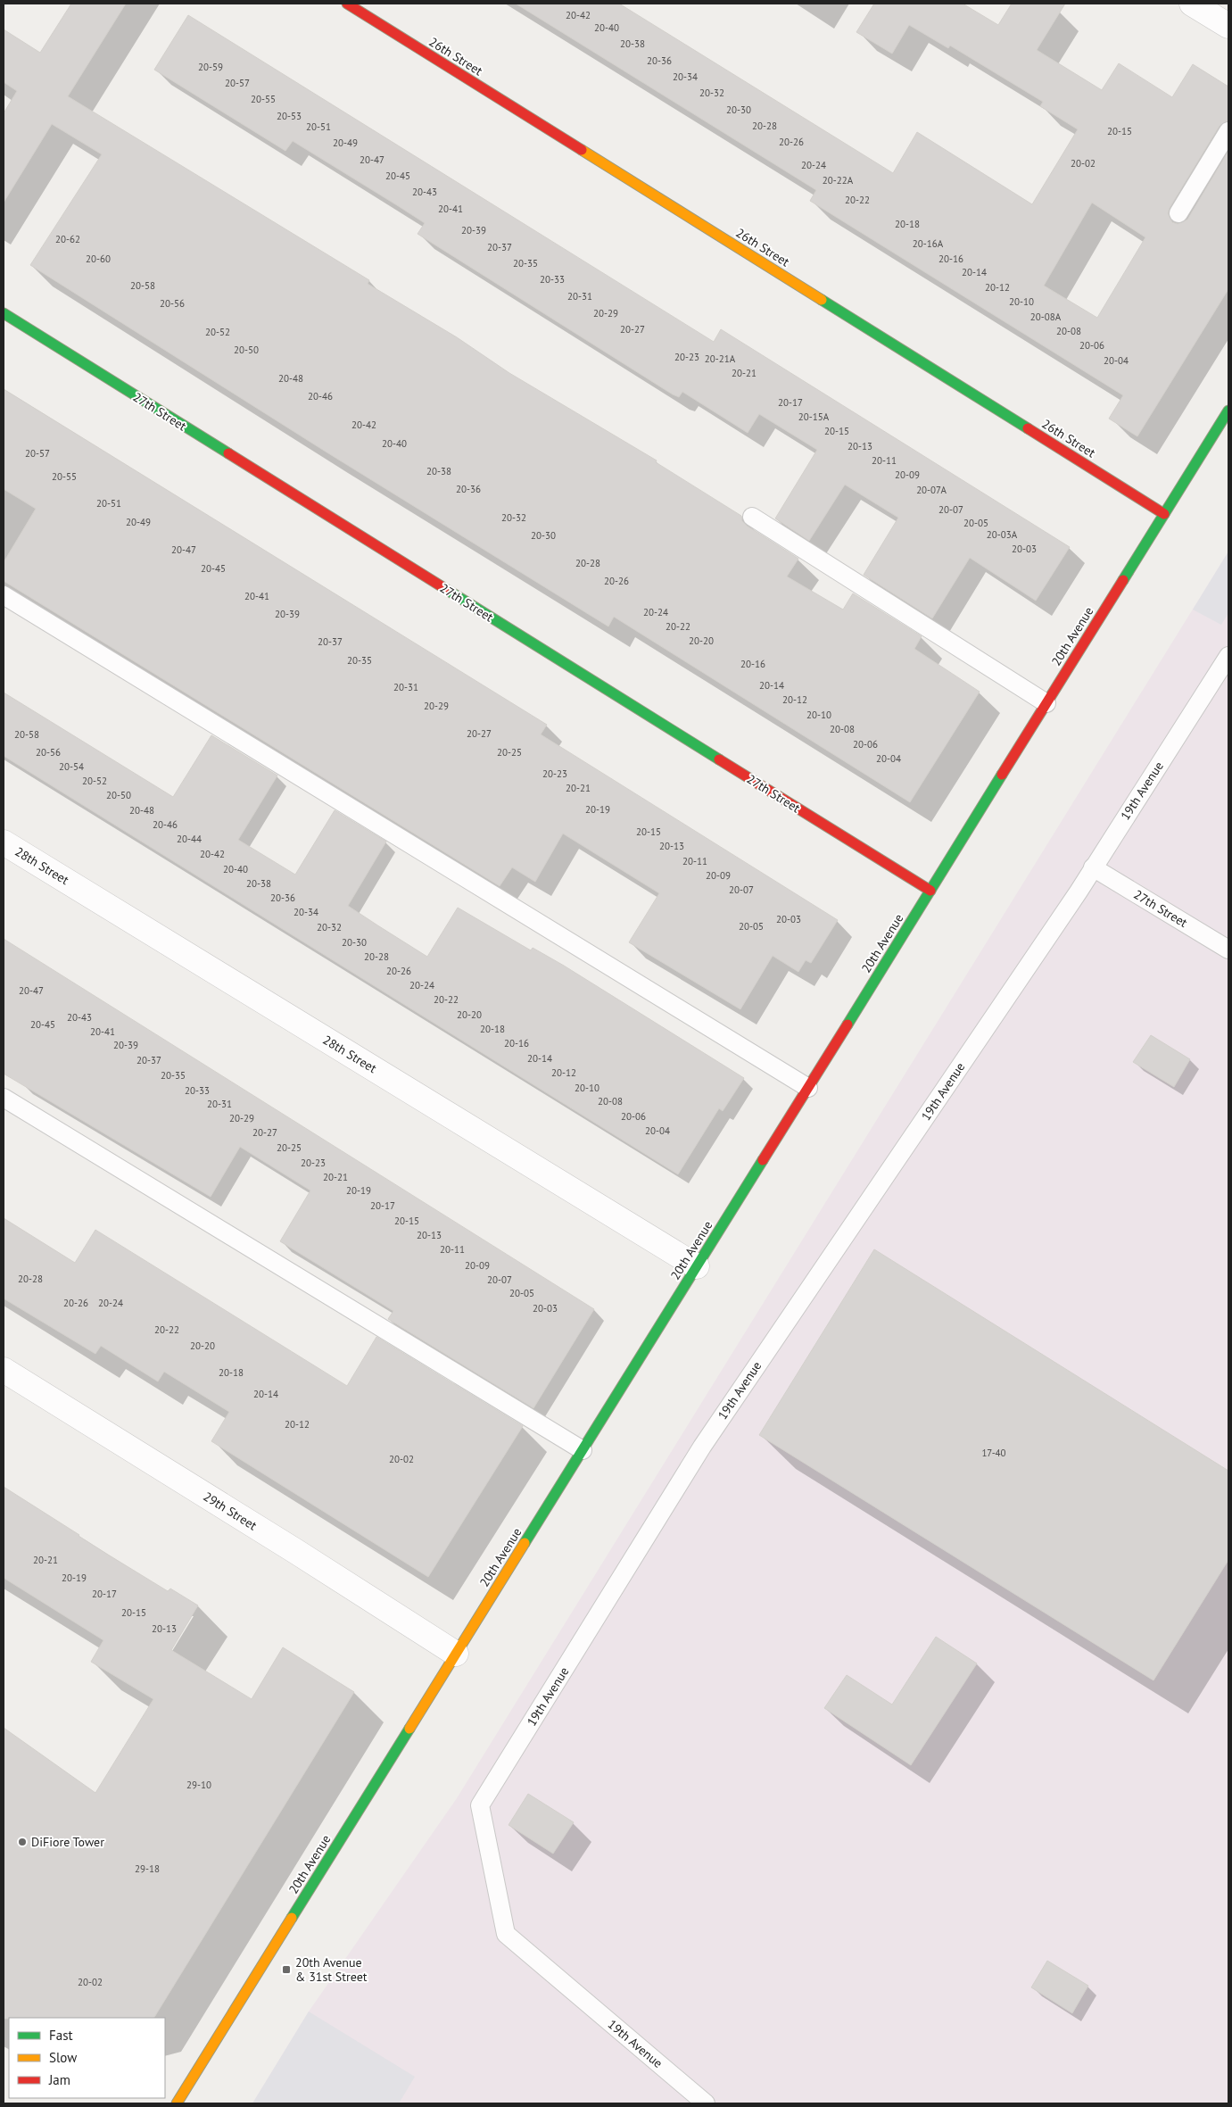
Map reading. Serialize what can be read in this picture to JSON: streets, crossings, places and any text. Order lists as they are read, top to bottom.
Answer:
{
  "streets": {
    "street": [
      "26th Street",
      "27th Street",
      "20th Avenue",
      "28th Street",
      "29th Street"
    ],
    "lane": ["19th Avenue"]
  },
  "crossings": [
    ["26th Street", "20th Avenue"],
    ["27th Street", "20th Avenue"],
    ["27th Street", "19th Avenue"],
    ["20th Avenue", "28th Street"],
    ["20th Avenue", "29th Street"]
  ],
  "places": {
    "other": ["DiFiore Tower"],
    "transit": ["20th Avenue & 31st Street"]
  },
  "house_numbers": [
    "20-42",
    "20-40",
    "20-38",
    "20-36",
    "20-59",
    "20-34",
    "20-57",
    "20-32",
    "20-55",
    "20-30",
    "20-53",
    "20-28",
    "20-51",
    "20-15",
    "20-26",
    "20-49",
    "20-47",
    "20-02",
    "20-24",
    "20-45",
    "20-22A",
    "20-43",
    "20-22",
    "20-41",
    "20-18",
    "20-39",
    "20-62",
    "20-16A",
    "20-37",
    "20-60",
    "20-16",
    "20-35",
    "20-14",
    "20-33",
    "20-58",
    "20-12",
    "20-31",
    "20-10",
    "20-56",
    "20-29",
    "20-08A",
    "20-27",
    "20-08",
    "20-52",
    "20-06",
    "20-50",
    "20-23",
    "20-21A",
    "20-04",
    "20-21",
    "20-48",
    "20-46",
    "20-17",
    "20-15A",
    "20-42",
    "20-15",
    "20-40",
    "20-13",
    "20-57",
    "20-11",
    "20-38",
    "20-09",
    "20-55",
    "20-36",
    "20-07A",
    "20-51",
    "20-07",
    "20-32",
    "20-49",
    "20-05",
    "20-03A",
    "20-30",
    "20-03",
    "20-47",
    "20-28",
    "20-45",
    "20-26",
    "20-41",
    "20-24",
    "20-39",
    "20-22",
    "20-20",
    "20-37",
    "20-35",
    "20-16",
    "20-14",
    "20-31",
    "20-12",
    "20-29",
    "20-10",
    "20-08",
    "20-27",
    "20-58",
    "20-06",
    "20-56",
    "20-25",
    "20-04",
    "20-54",
    "20-23",
    "20-52",
    "20-21",
    "20-50",
    "20-19",
    "20-48",
    "20-46",
    "20-15",
    "20-44",
    "20-13",
    "20-42",
    "20-11",
    "20-40",
    "20-09",
    "20-38",
    "20-07",
    "20-36",
    "20-34",
    "20-03",
    "20-05",
    "20-32",
    "20-30",
    "20-28",
    "20-26",
    "20-24",
    "20-47",
    "20-22",
    "20-20",
    "20-43",
    "20-45",
    "20-18",
    "20-41",
    "20-16",
    "20-39",
    "20-14",
    "20-37",
    "20-12",
    "20-35",
    "20-10",
    "20-33",
    "20-08",
    "20-31",
    "20-06",
    "20-29",
    "20-04",
    "20-27",
    "20-25",
    "20-23",
    "20-21",
    "20-19",
    "20-17",
    "20-15",
    "20-13",
    "20-11",
    "20-09",
    "20-28",
    "20-07",
    "20-05",
    "20-26",
    "20-24",
    "20-03",
    "20-22",
    "20-20",
    "20-18",
    "20-14",
    "20-12",
    "17-40",
    "20-02",
    "20-21",
    "20-19",
    "20-17",
    "20-15",
    "20-13",
    "29-10",
    "29-18",
    "20-02"
  ],
  "legend": ["Fast", "Slow", "Jam"]
}
